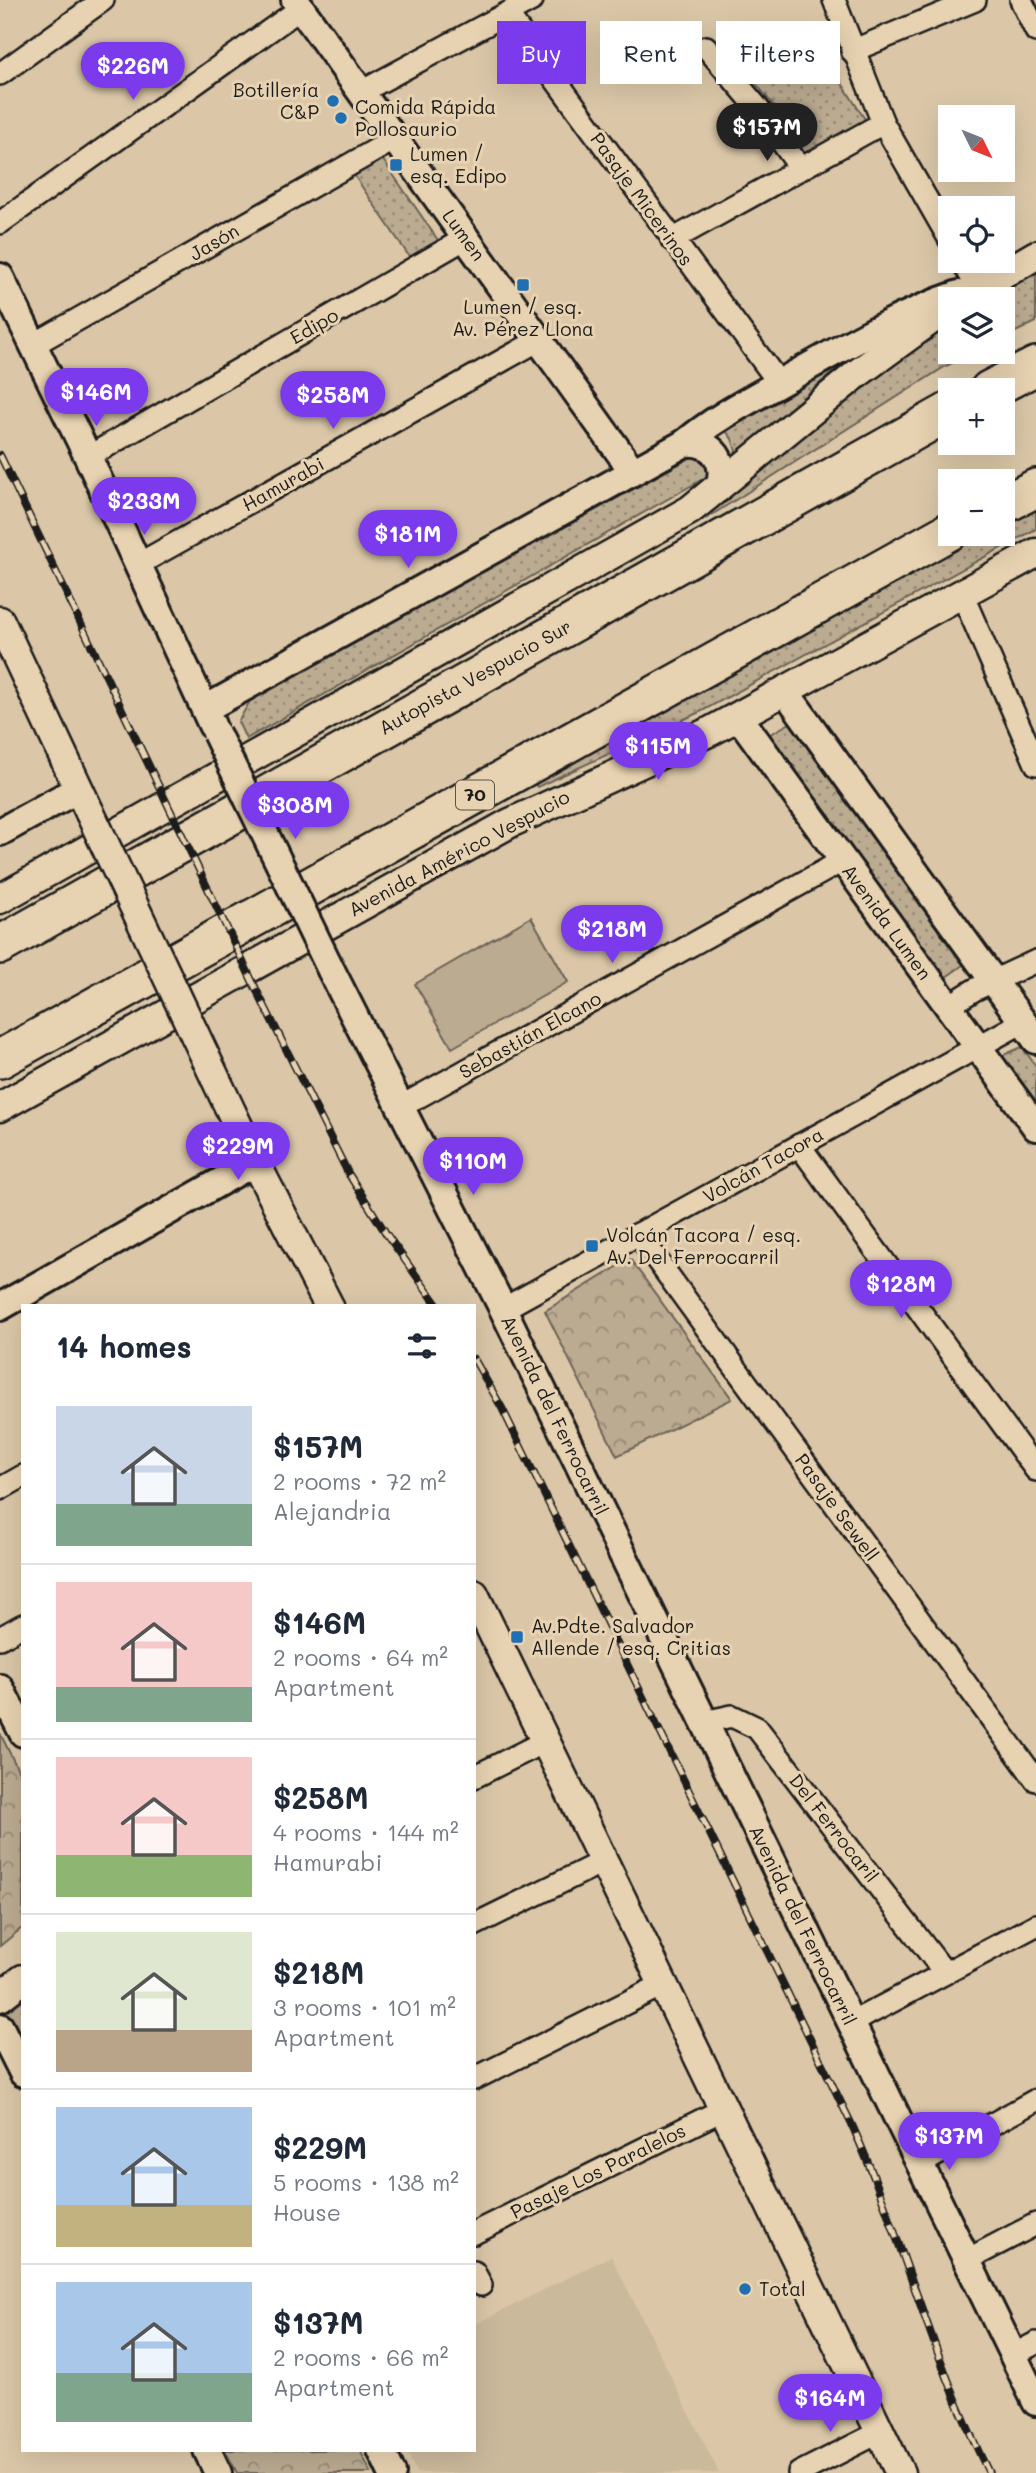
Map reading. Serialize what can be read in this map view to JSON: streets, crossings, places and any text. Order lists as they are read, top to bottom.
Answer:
{
  "streets": {
    "highway": ["Autopista Vespucio Sur", "70"],
    "main road": ["Avenida Américo Vespucio"],
    "street": [
      "Pasaje Micerinos",
      "Lumen",
      "Jasón",
      "Edipo",
      "Hamurabi",
      "Avenida Lumen",
      "Sebastián Elcano",
      "Volcán Tacora",
      "Avenida del Ferrocarril",
      "Pasaje Sewell",
      "Del Ferrocaril",
      "Pasaje Los Paralelos"
    ]
  },
  "crossings": [
    ["Lumen", "Jasón"],
    ["Lumen", "Edipo"],
    ["Lumen", "Hamurabi"],
    ["Jasón", "Avenida del Ferrocarril"],
    ["Edipo", "Avenida del Ferrocarril"],
    ["Hamurabi", "Avenida del Ferrocarril"],
    ["Avenida Américo Vespucio", "Avenida Lumen"],
    ["Avenida Lumen", "Sebastián Elcano"],
    ["Avenida Lumen", "Volcán Tacora"],
    ["Sebastián Elcano", "Avenida del Ferrocarril"],
    ["Volcán Tacora", "Avenida del Ferrocarril"],
    ["Volcán Tacora", "Pasaje Sewell"],
    ["Avenida del Ferrocarril", "Del Ferrocaril"]
  ],
  "places": {
    "other": ["Botillería C&P", "Comida Rápida Pollosaurio", "Total"],
    "transit": [
      "Lumen / esq. Edipo",
      "Lumen / esq. Av. Pérez Llona",
      "Volcán Tacora / esq. Av. Del Ferrocarril",
      "Av.Pdte. Salvador Allende / esq. Critias"
    ]
  },
  "north": "bottom right",
  "page": {
    "chip": ["Buy", "Rent", "Filters"],
    "price": [
      "$226M",
      "$157M",
      "$146M",
      "$258M",
      "$233M",
      "$181M",
      "$115M",
      "$308M",
      "$218M",
      "$229M",
      "$110M",
      "$128M",
      "$137M",
      "$164M"
    ],
    "map_buttons": ["+", "−"],
    "heading": "14 homes",
    "list": [
      {
        "name": "$157M",
        "note": "2 rooms · 72 m² · Alejandria"
      },
      {
        "name": "$146M",
        "note": "2 rooms · 64 m² · Apartment"
      },
      {
        "name": "$258M",
        "note": "4 rooms · 144 m² · Hamurabi"
      },
      {
        "name": "$218M",
        "note": "3 rooms · 101 m² · Apartment"
      },
      {
        "name": "$229M",
        "note": "5 rooms · 138 m² · House"
      },
      {
        "name": "$137M",
        "note": "2 rooms · 66 m² · Apartment"
      }
    ]
  }
}
